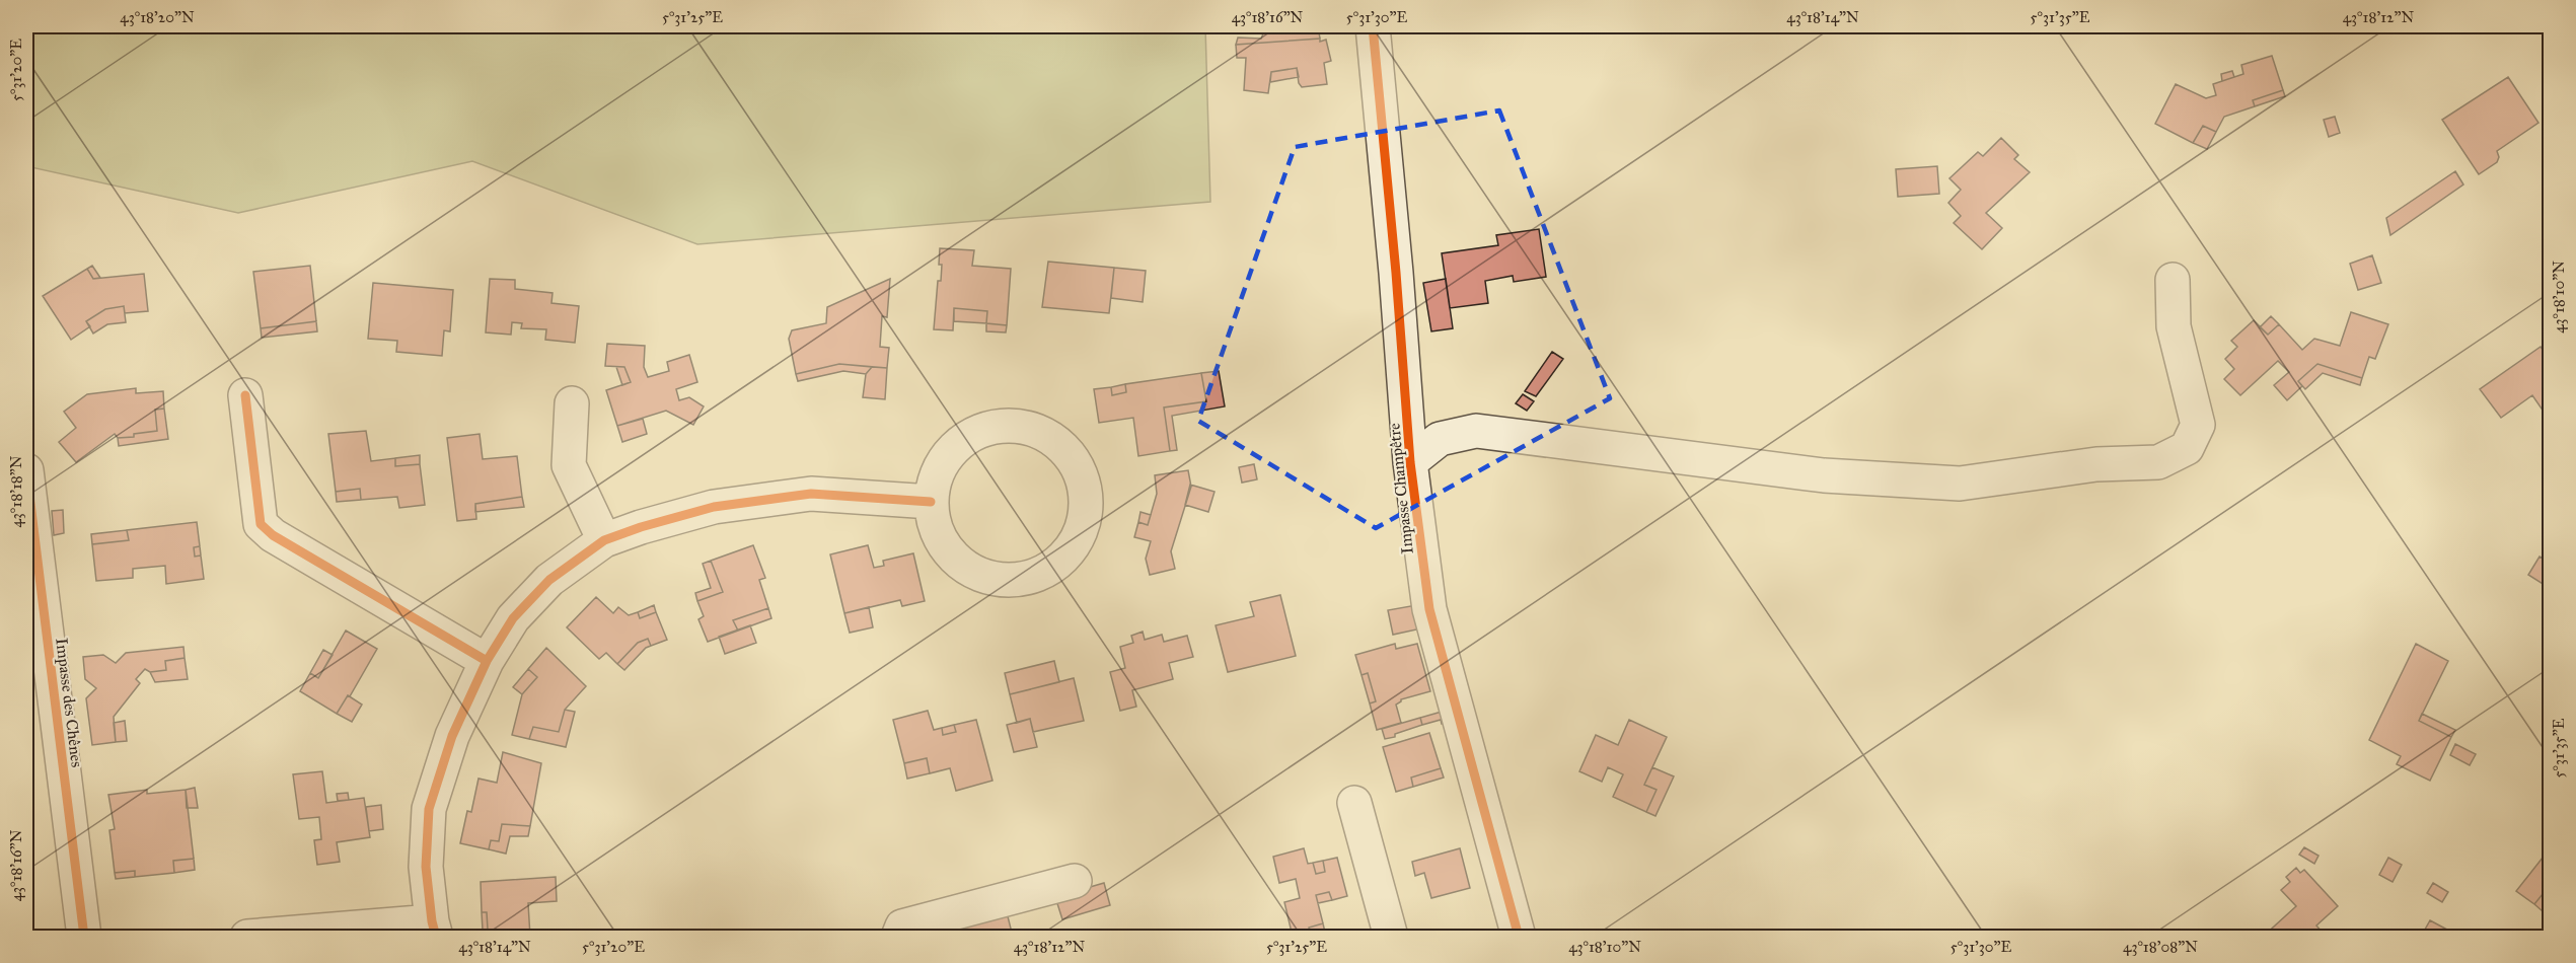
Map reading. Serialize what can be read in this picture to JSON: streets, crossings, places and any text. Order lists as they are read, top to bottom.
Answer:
{
  "streets": {
    "street": ["Impasse Champêtre", "Impasse des Chênes"]
  },
  "coordinates": [
    "43°18'20\"N",
    "5°31'25\"E",
    "43°18'16\"N",
    "5°31'30\"E",
    "43°18'14\"N",
    "5°31'35\"E",
    "43°18'12\"N",
    "5°31'20\"E",
    "43°18'10\"N",
    "43°18'18\"N",
    "43°18'08\"N"
  ]
}
